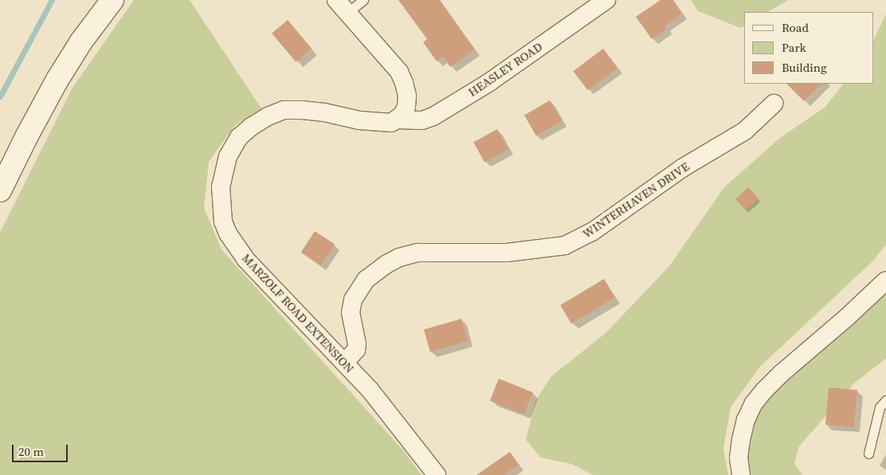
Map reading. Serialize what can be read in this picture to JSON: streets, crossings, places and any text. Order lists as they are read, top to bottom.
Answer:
{
  "streets": {
    "street": ["HEASLEY ROAD", "WINTERHAVEN DRIVE", "MARZOLF ROAD EXTENSION"]
  },
  "crossings": [
    ["HEASLEY ROAD", "MARZOLF ROAD EXTENSION"],
    ["WINTERHAVEN DRIVE", "MARZOLF ROAD EXTENSION"]
  ],
  "legend": ["Road", "Park", "Building"],
  "scale_bar": "20 m"
}
